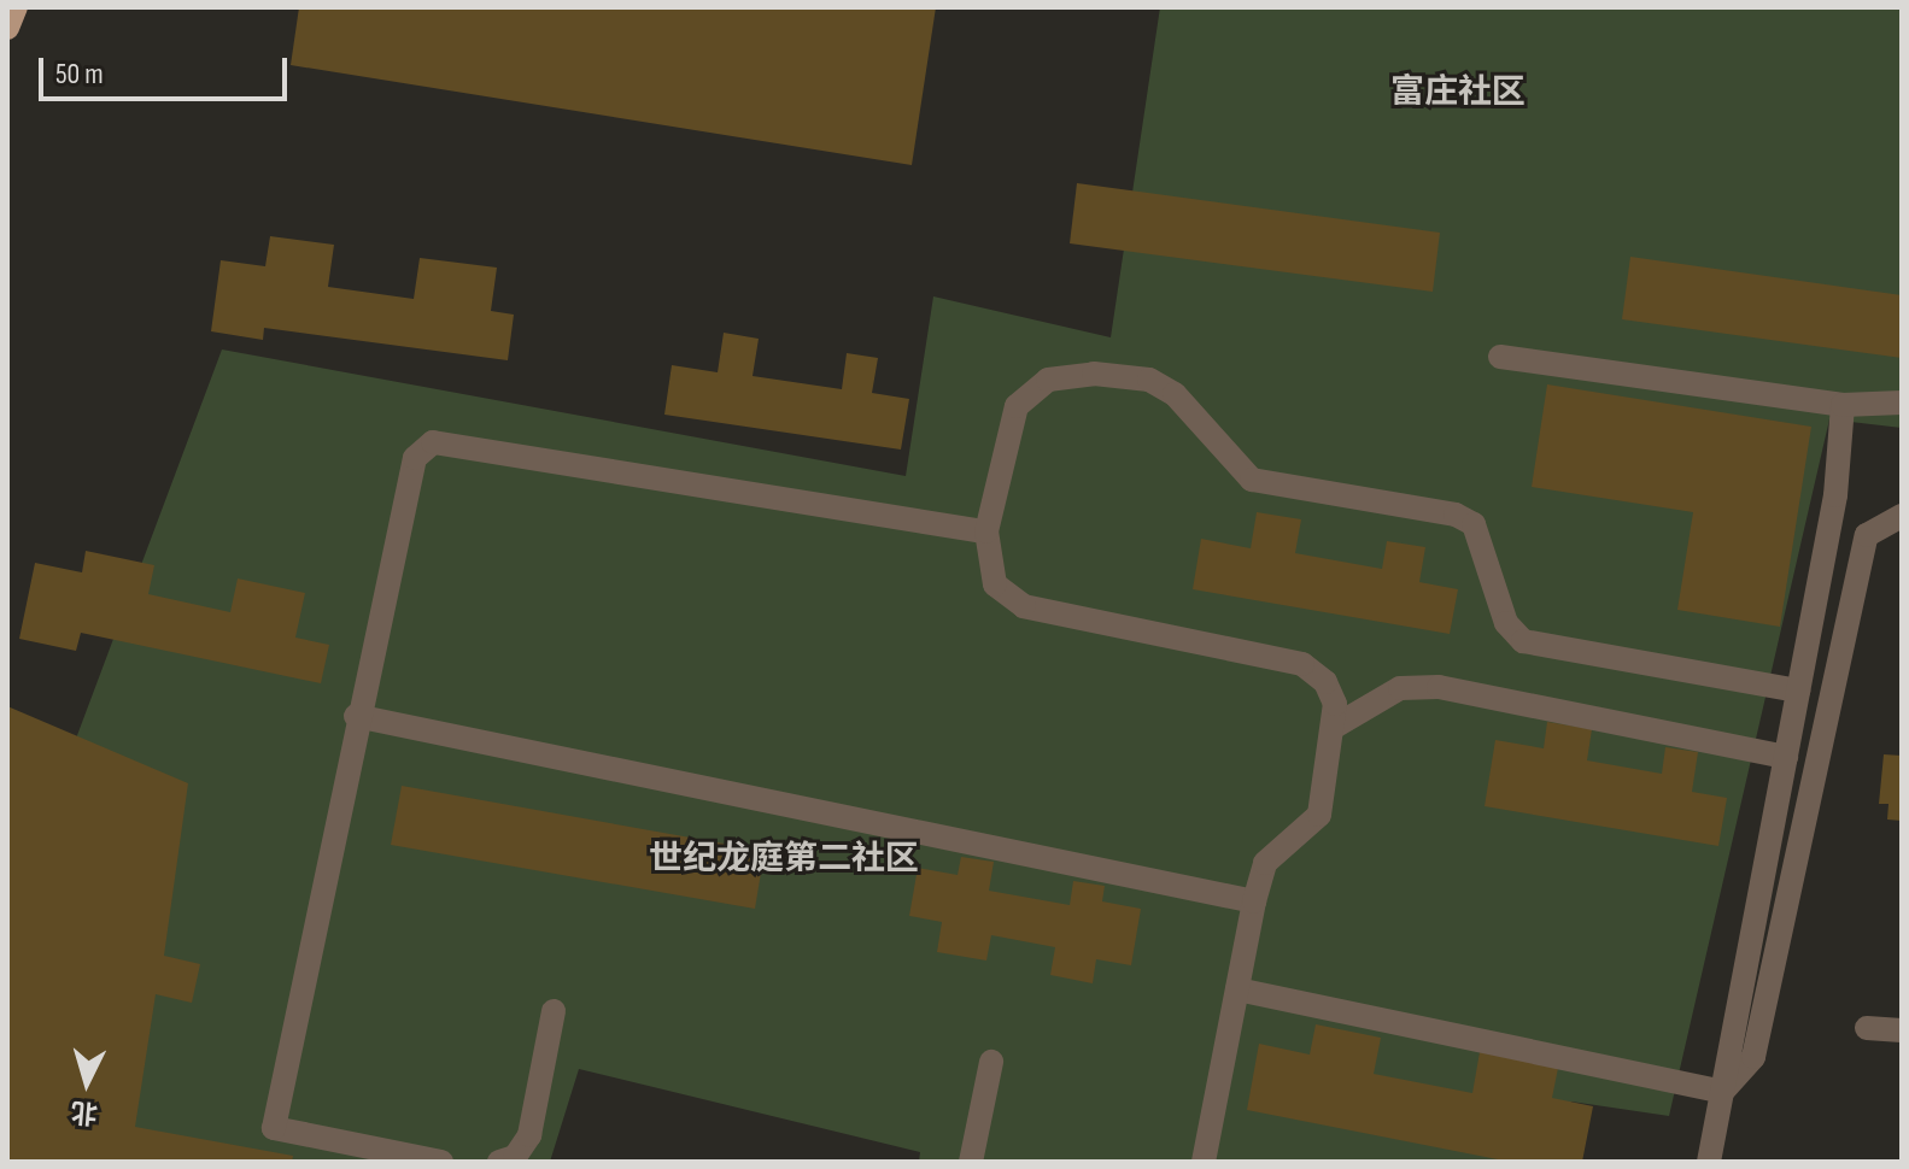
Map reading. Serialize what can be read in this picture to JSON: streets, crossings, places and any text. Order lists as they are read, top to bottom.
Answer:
{
  "districts": ["富庄社区", "世纪龙庭第二社区"],
  "scale_bar": "50 m",
  "north": "bottom"
}
